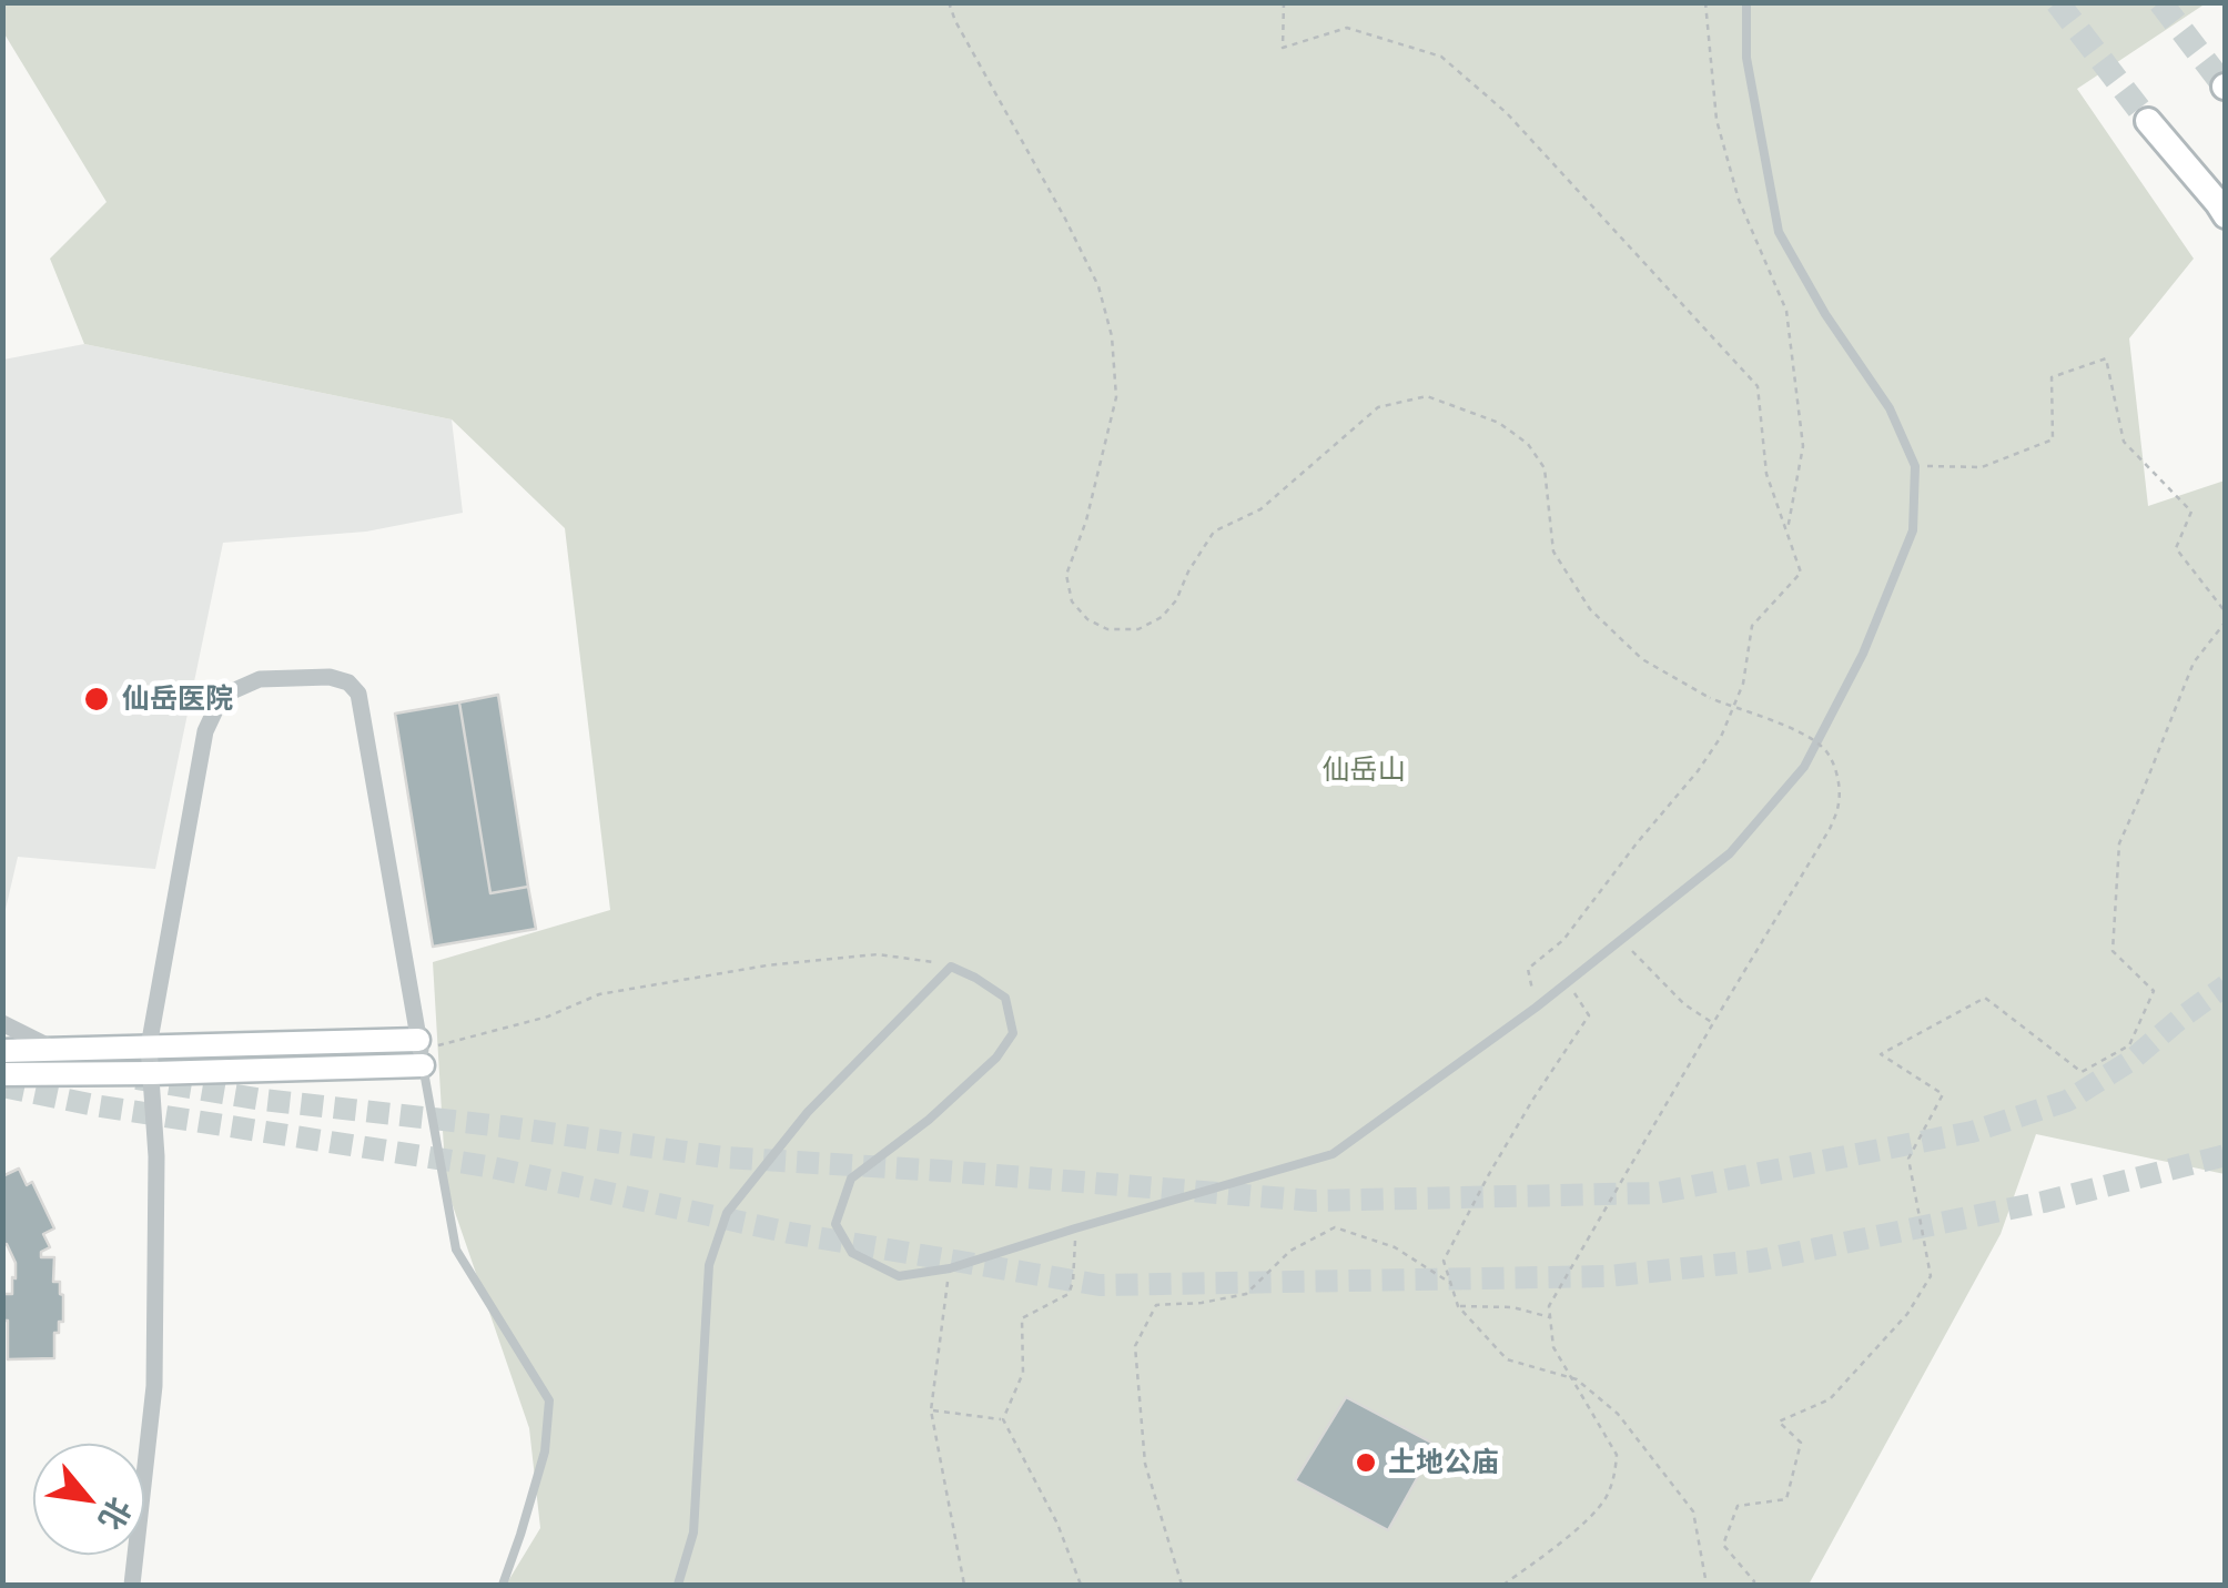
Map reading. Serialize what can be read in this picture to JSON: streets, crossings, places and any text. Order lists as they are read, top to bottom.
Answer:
{
  "parks": ["仙岳山"],
  "places": ["仙岳医院", "土地公庙"],
  "north": "bottom right"
}
